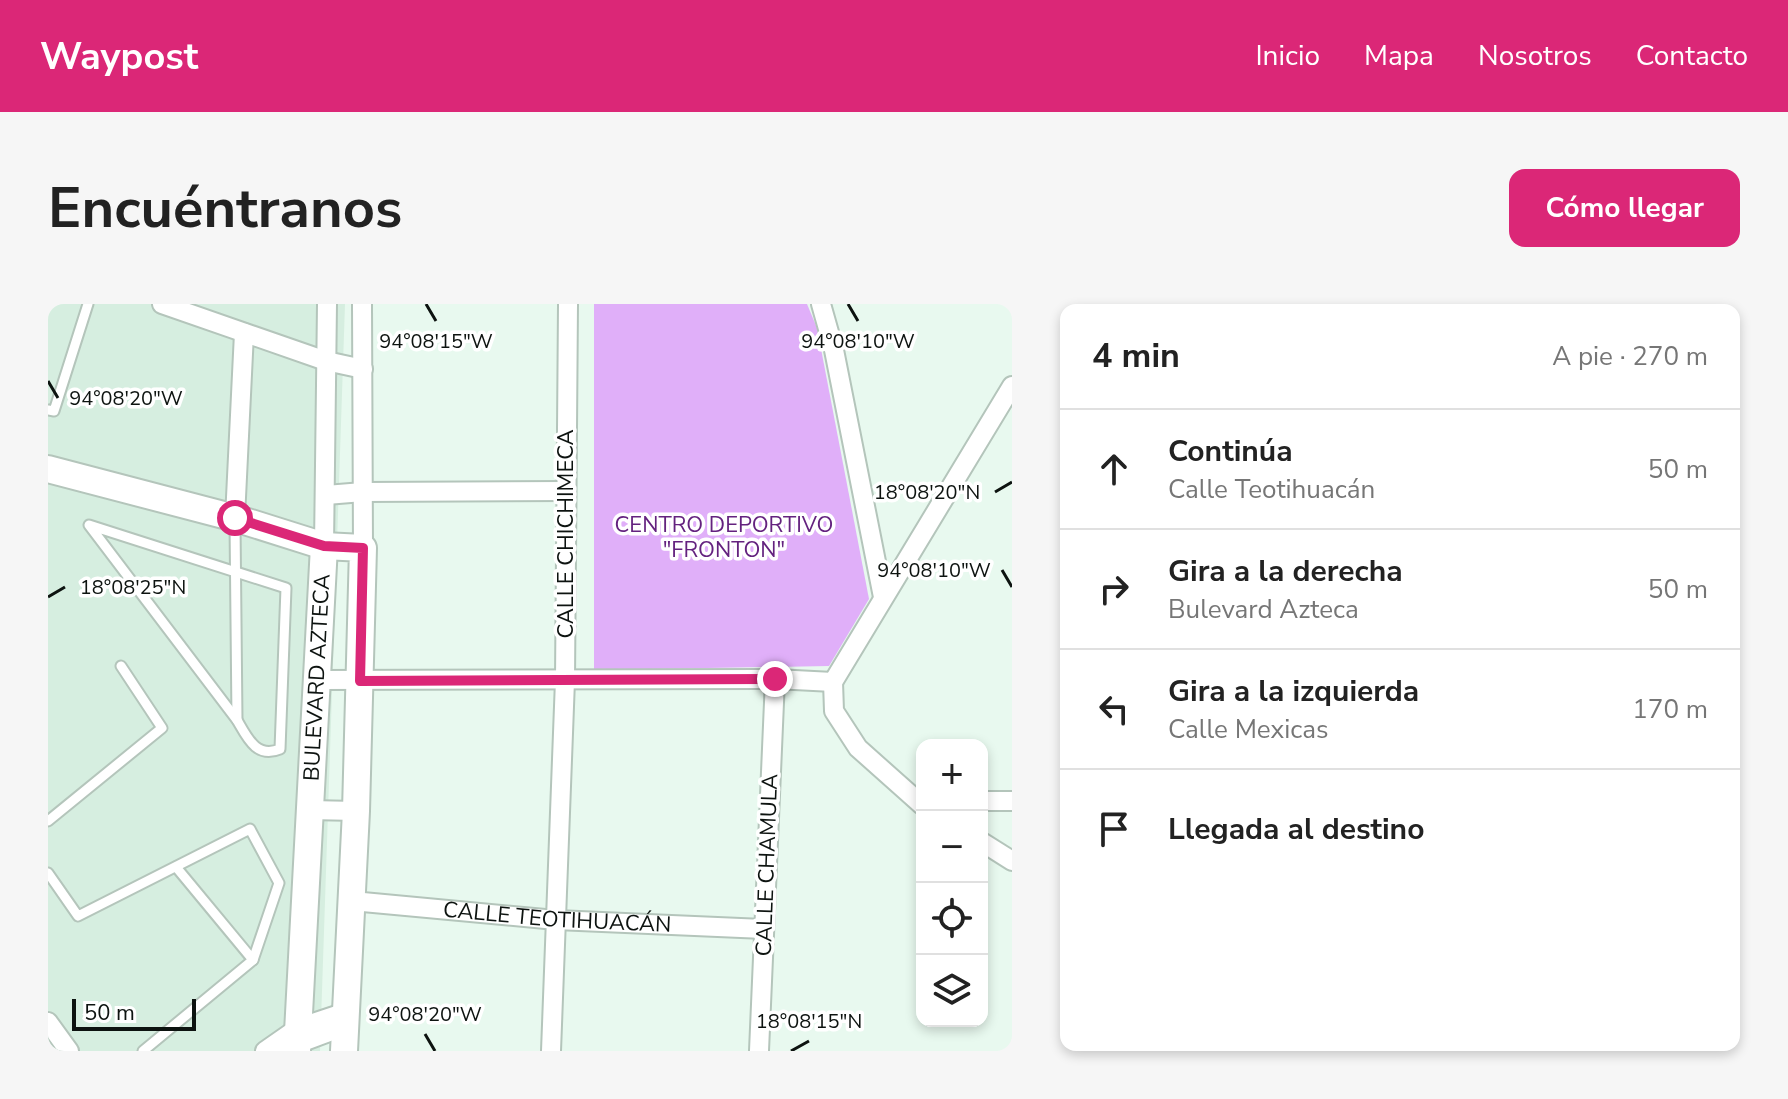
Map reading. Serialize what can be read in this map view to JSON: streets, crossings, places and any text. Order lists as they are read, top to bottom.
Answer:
{
  "streets": {
    "street": [
      "CALLE CHICHIMECA",
      "BULEVARD AZTECA",
      "CALLE CHAMULA",
      "CALLE TEOTIHUACÁN"
    ]
  },
  "crossings": [
    ["CALLE CHICHIMECA", "CALLE TEOTIHUACÁN"],
    ["BULEVARD AZTECA", "CALLE TEOTIHUACÁN"],
    ["CALLE CHAMULA", "CALLE TEOTIHUACÁN"]
  ],
  "parks": ["CENTRO DEPORTIVO \"FRONTON\""],
  "scale_bar": "50 m",
  "page": {
    "header": "Waypost",
    "nav": [
      "Inicio",
      "Mapa",
      "Nosotros",
      "Contacto"
    ],
    "buttons": "Cómo llegar",
    "title": "Encuéntranos",
    "heading": ["4 min", "A pie · 270 m"],
    "list": [
      ["Continúa", "Calle Teotihuacán", "50 m"],
      ["Gira a la derecha", "Bulevard Azteca", "50 m"],
      ["Gira a la izquierda", "Calle Mexicas", "170 m"],
      "Llegada al destino"
    ],
    "map_buttons": ["+", "−"],
    "scale": "50 m"
  },
  "coordinates": [
    "94°08'15\"W",
    "94°08'10\"W",
    "94°08'20\"W",
    "18°08'20\"N",
    "18°08'25\"N",
    "18°08'15\"N"
  ]
}
